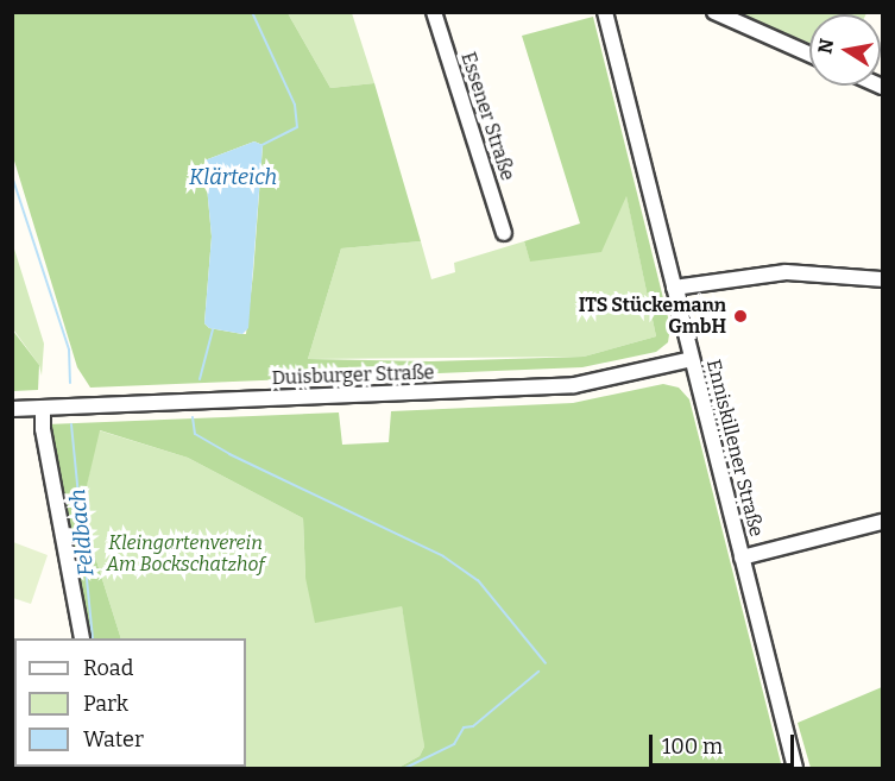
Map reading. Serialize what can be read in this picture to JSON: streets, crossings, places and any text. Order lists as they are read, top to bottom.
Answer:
{
  "streets": {
    "street": ["Essener Straße", "Duisburger Straße", "Enniskillener Straße"]
  },
  "crossings": [
    ["Duisburger Straße", "Enniskillener Straße"]
  ],
  "water": ["Klärteich", "Feldbach"],
  "parks": ["Kleingartenverein Am Bockschatzhof"],
  "places": ["ITS Stückemann GmbH"],
  "legend": ["Road", "Park", "Water"],
  "scale_bar": "100 m",
  "north": "left"
}
